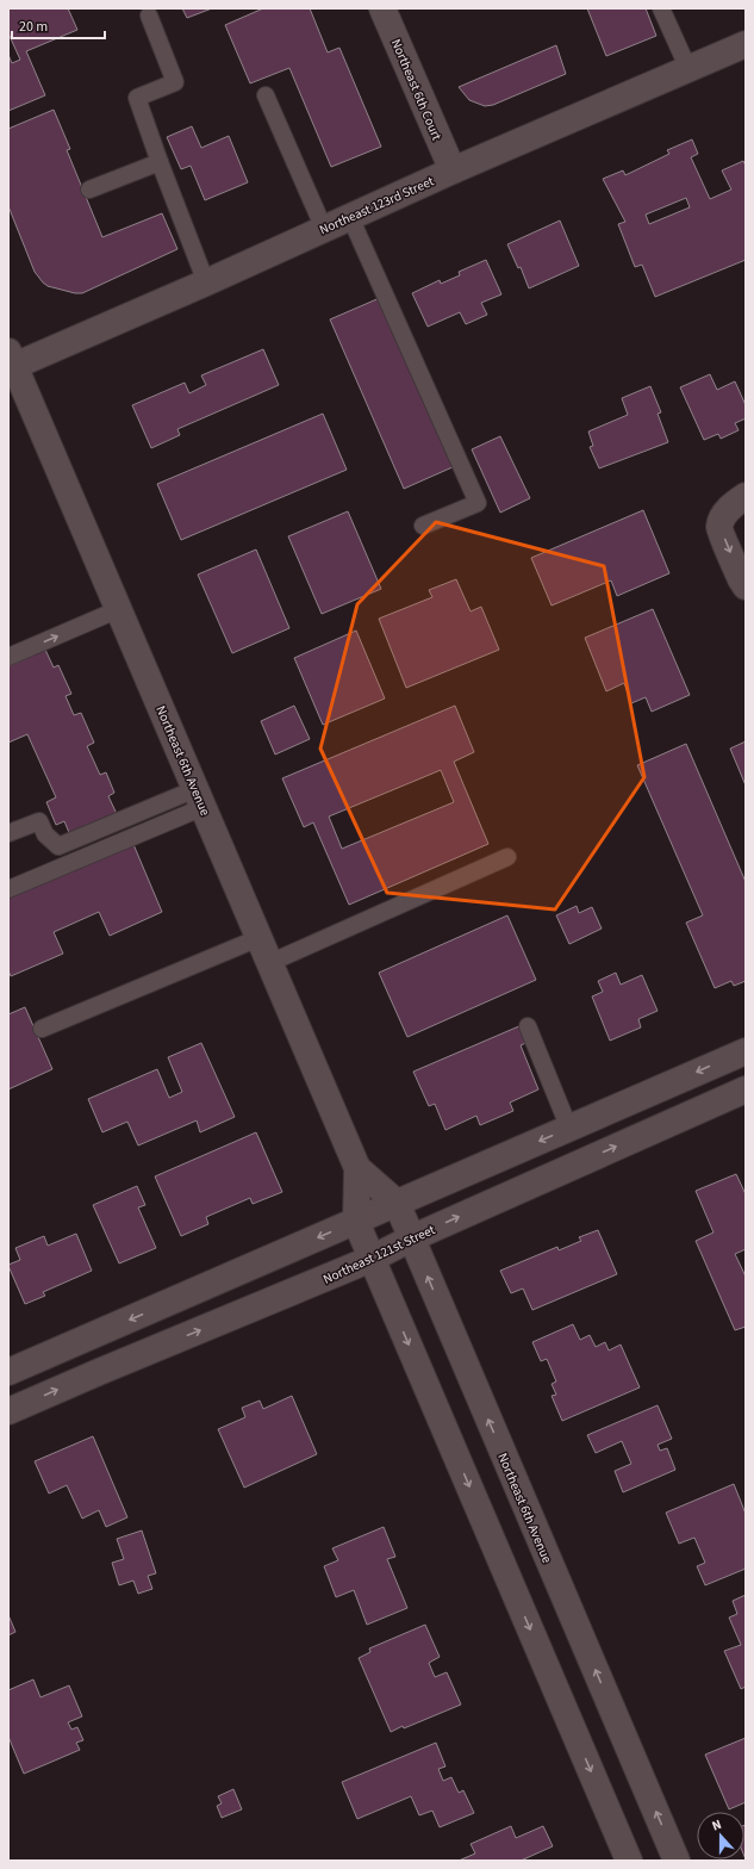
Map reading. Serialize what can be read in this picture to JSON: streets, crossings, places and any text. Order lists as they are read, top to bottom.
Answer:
{
  "streets": {
    "street": [
      "Northeast 6th Court",
      "Northeast 123rd Street",
      "Northeast 6th Avenue",
      "Northeast 121st Street"
    ]
  },
  "crossings": [
    ["Northeast 6th Court", "Northeast 123rd Street"],
    ["Northeast 123rd Street", "Northeast 6th Avenue"],
    ["Northeast 6th Avenue", "Northeast 121st Street"]
  ],
  "scale_bar": "20 m",
  "north": "top"
}
